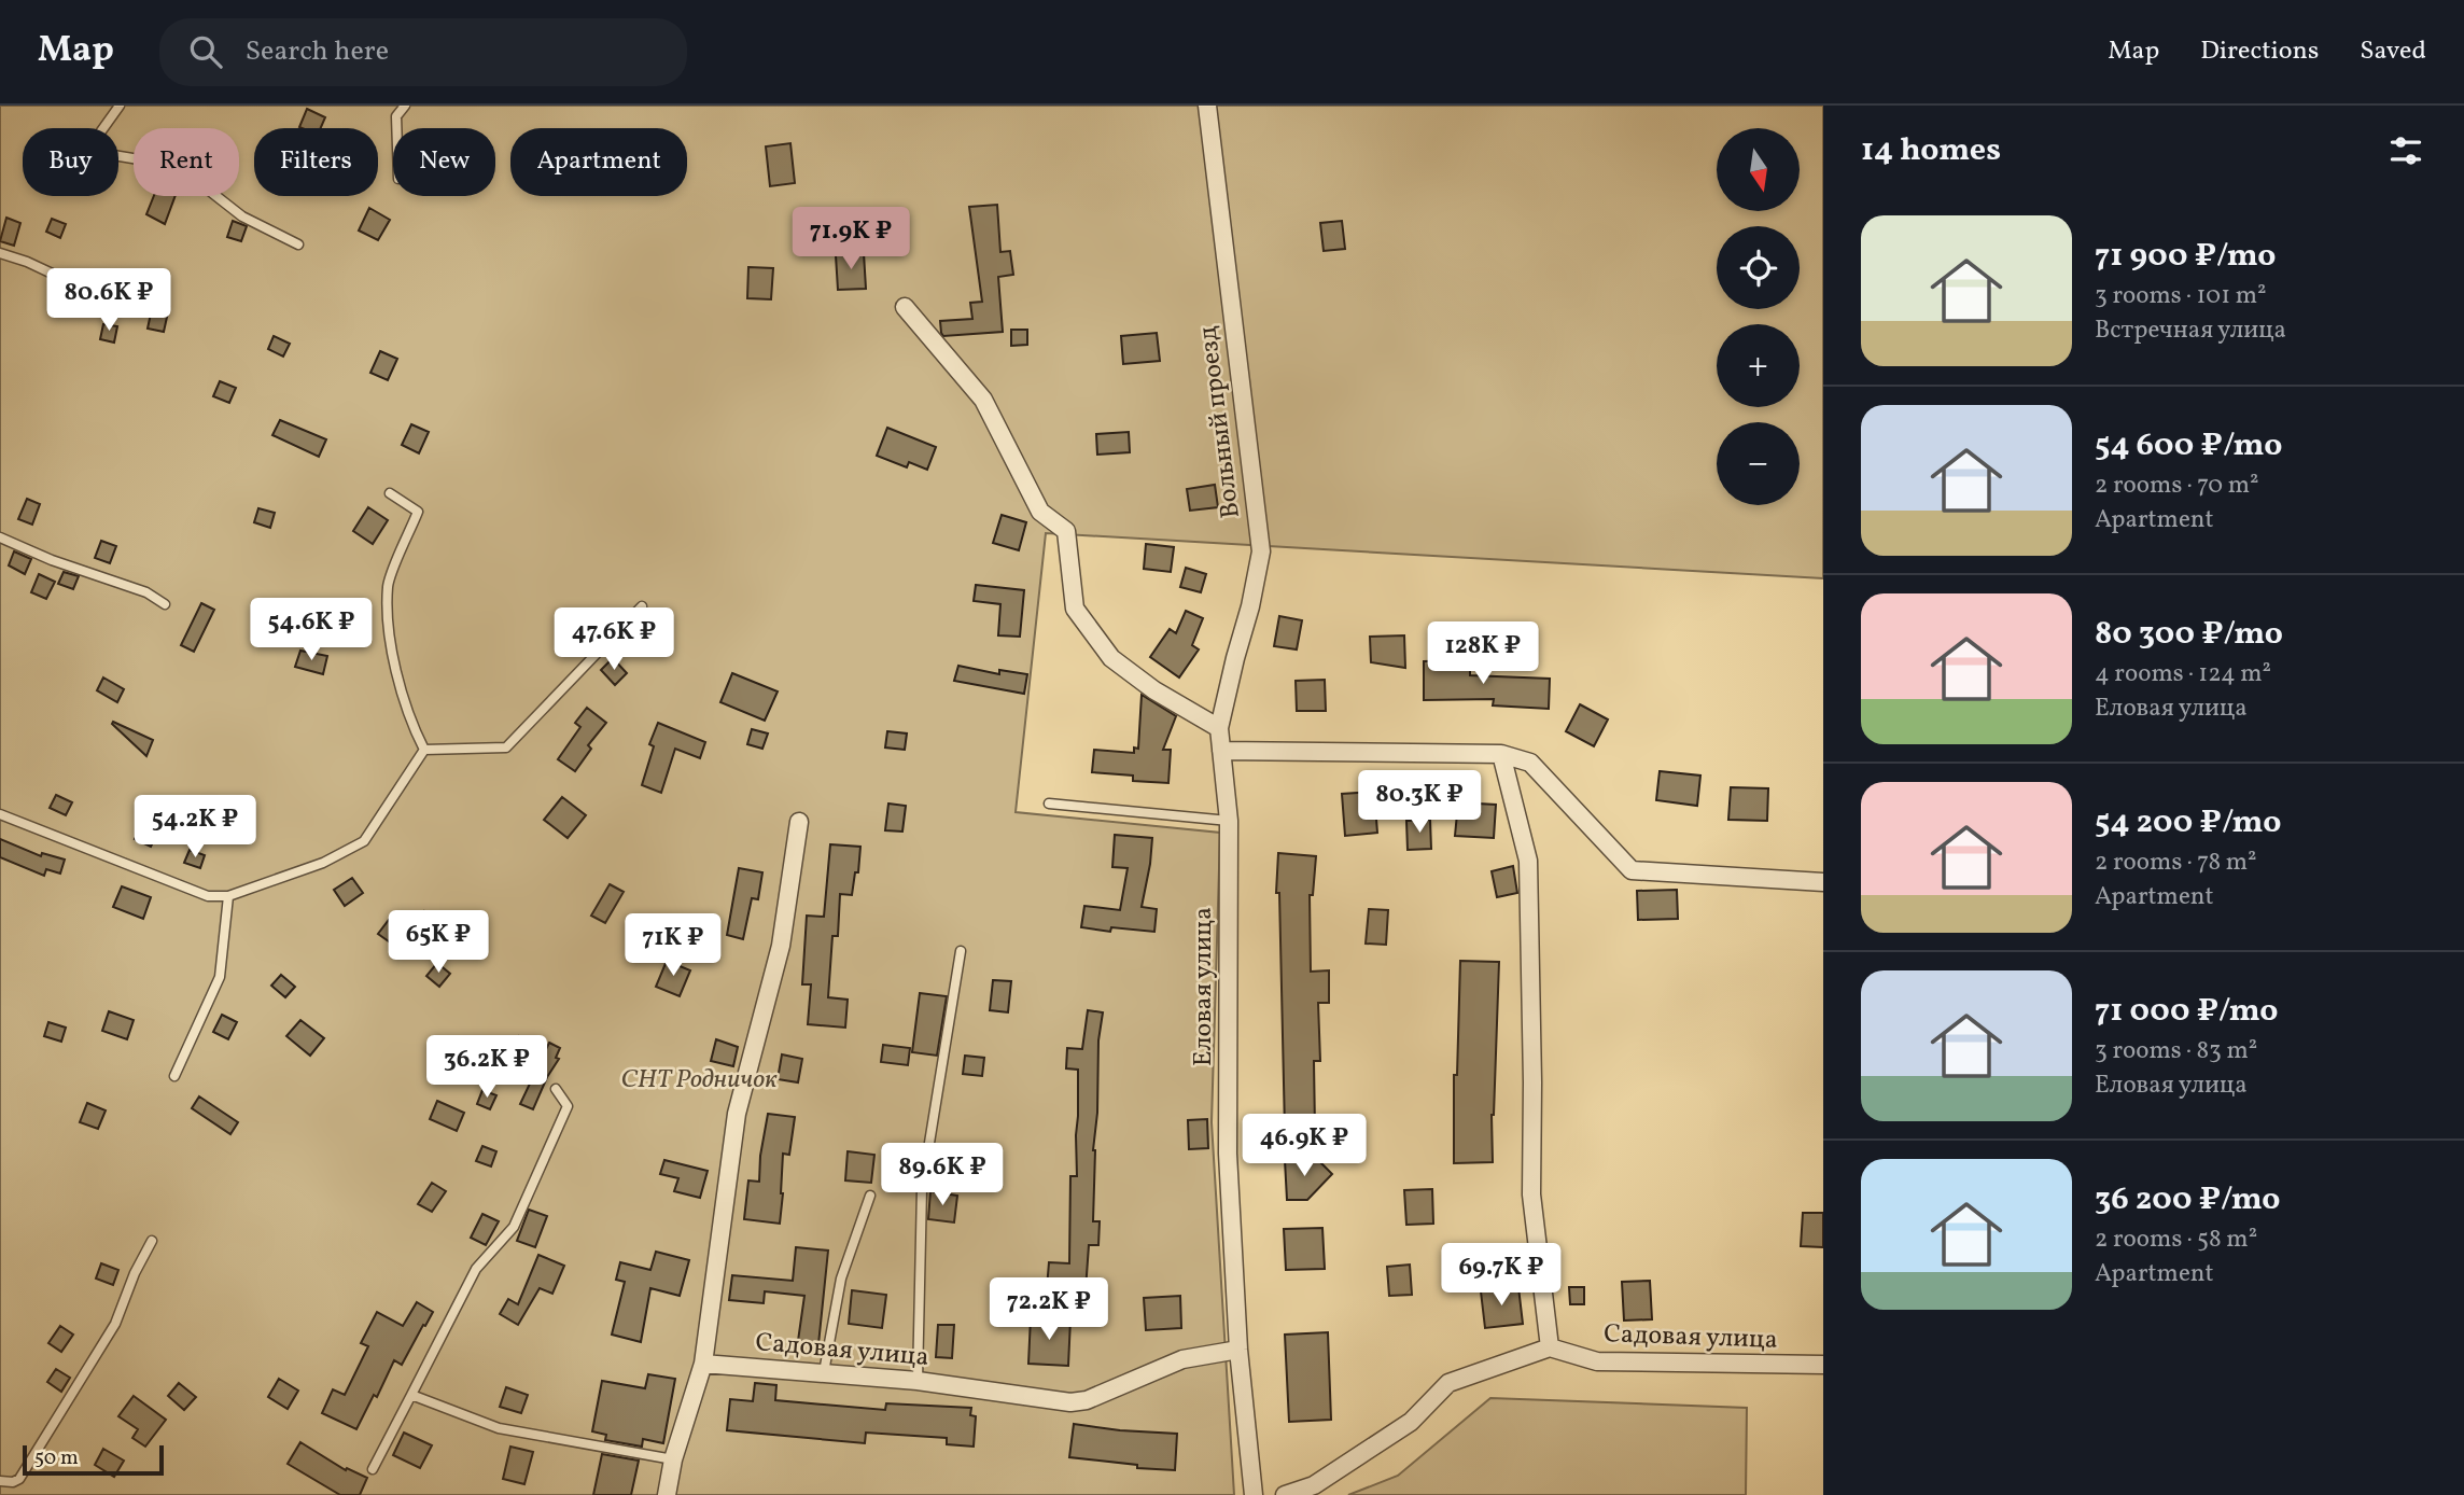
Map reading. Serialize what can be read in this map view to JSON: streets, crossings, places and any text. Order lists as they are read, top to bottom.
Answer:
{
  "streets": {
    "street": ["Вольный проезд", "Еловая улица", "Садовая улица"]
  },
  "crossings": [
    ["Вольный проезд", "Еловая улица"],
    ["Еловая улица", "Садовая улица"]
  ],
  "parks": ["СНТ Родничок"],
  "scale_bar": "50 m",
  "north": "bottom",
  "page": {
    "header": "Map",
    "search": "Search here",
    "nav": ["Map", "Directions", "Saved"],
    "heading": "14 homes",
    "map_buttons": ["+", "−"],
    "chip": [
      "Buy",
      "Rent",
      "Filters",
      "New",
      "Apartment"
    ],
    "list": [
      {
        "name": "71 900 ₽/mo",
        "note": "3 rooms · 101 m² · Встречная улица"
      },
      {
        "name": "54 600 ₽/mo",
        "note": "2 rooms · 70 m² · Apartment"
      },
      {
        "name": "80 300 ₽/mo",
        "note": "4 rooms · 124 m² · Еловая улица"
      },
      {
        "name": "54 200 ₽/mo",
        "note": "2 rooms · 78 m² · Apartment"
      },
      {
        "name": "71 000 ₽/mo",
        "note": "3 rooms · 83 m² · Еловая улица"
      },
      {
        "name": "36 200 ₽/mo",
        "note": "2 rooms · 58 m² · Apartment"
      }
    ],
    "price": [
      "71.9K ₽",
      "80.6K ₽",
      "54.6K ₽",
      "47.6K ₽",
      "128K ₽",
      "80.3K ₽",
      "54.2K ₽",
      "65K ₽",
      "71K ₽",
      "36.2K ₽",
      "46.9K ₽",
      "89.6K ₽",
      "69.7K ₽",
      "72.2K ₽"
    ],
    "scale": "50 m"
  }
}
